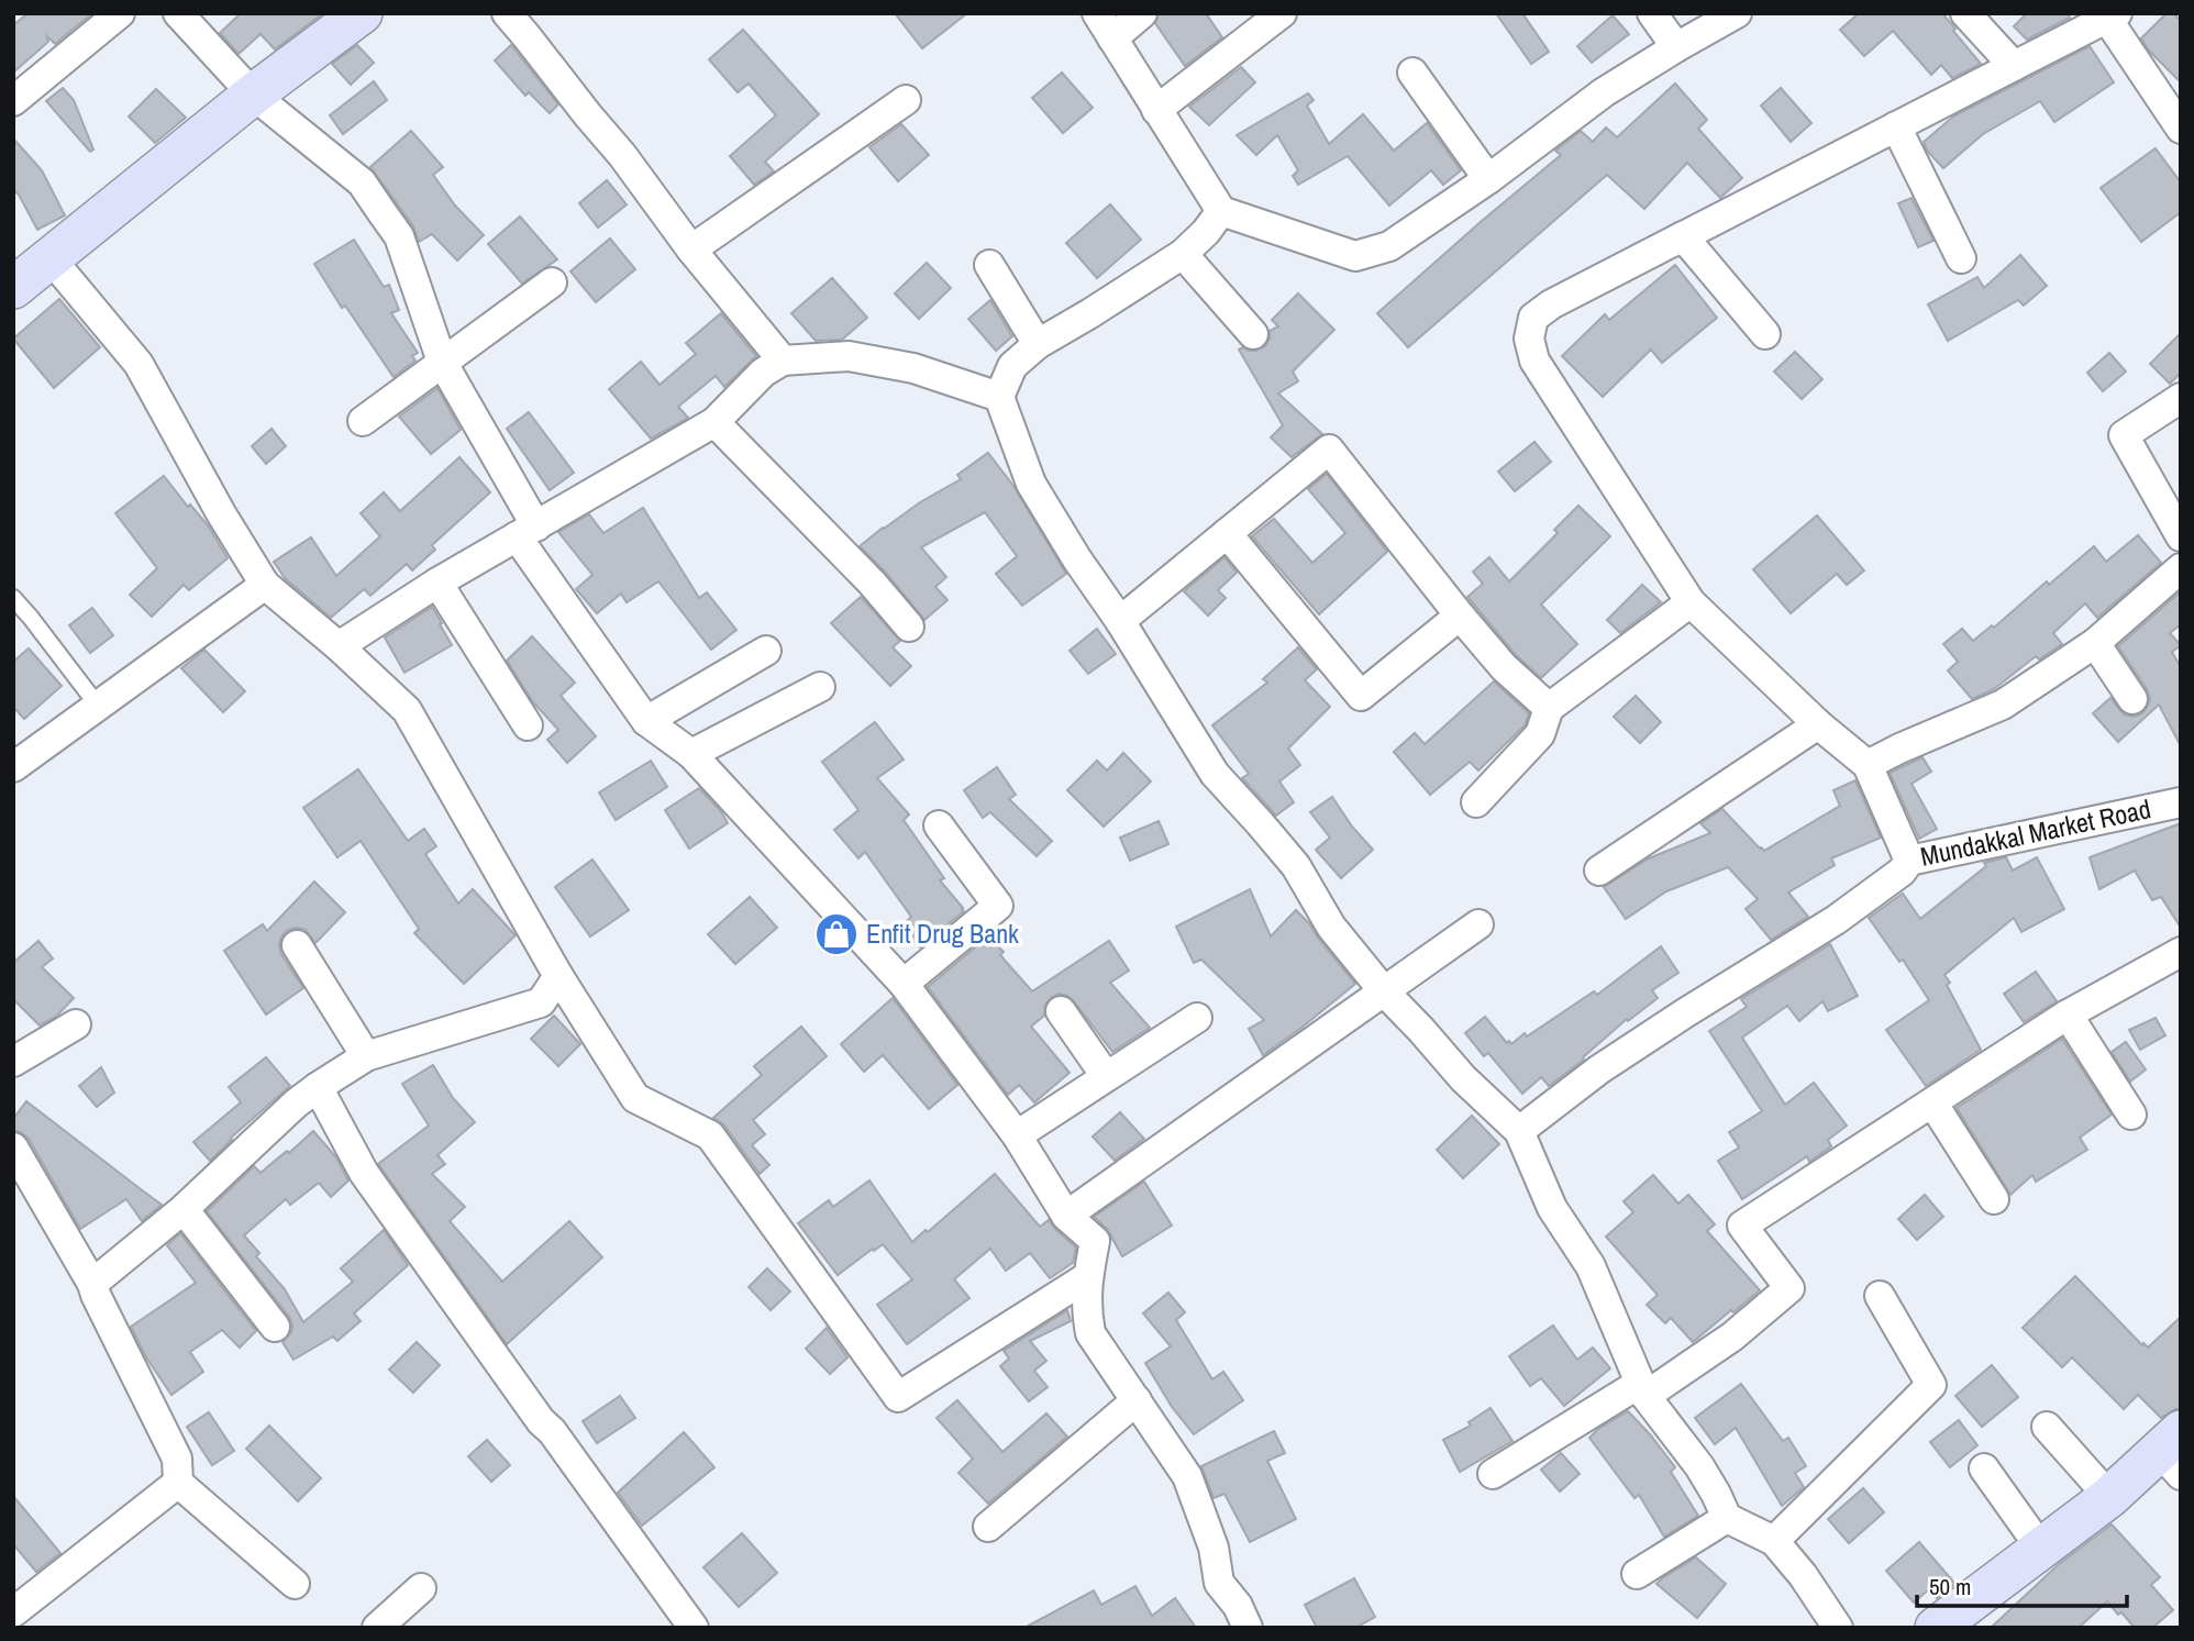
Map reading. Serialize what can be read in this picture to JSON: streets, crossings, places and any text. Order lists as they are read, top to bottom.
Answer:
{
  "streets": {
    "street": ["Mundakkal Market Road"]
  },
  "places": {
    "shop": ["Enfit Drug Bank"]
  },
  "scale_bar": "50 m"
}
